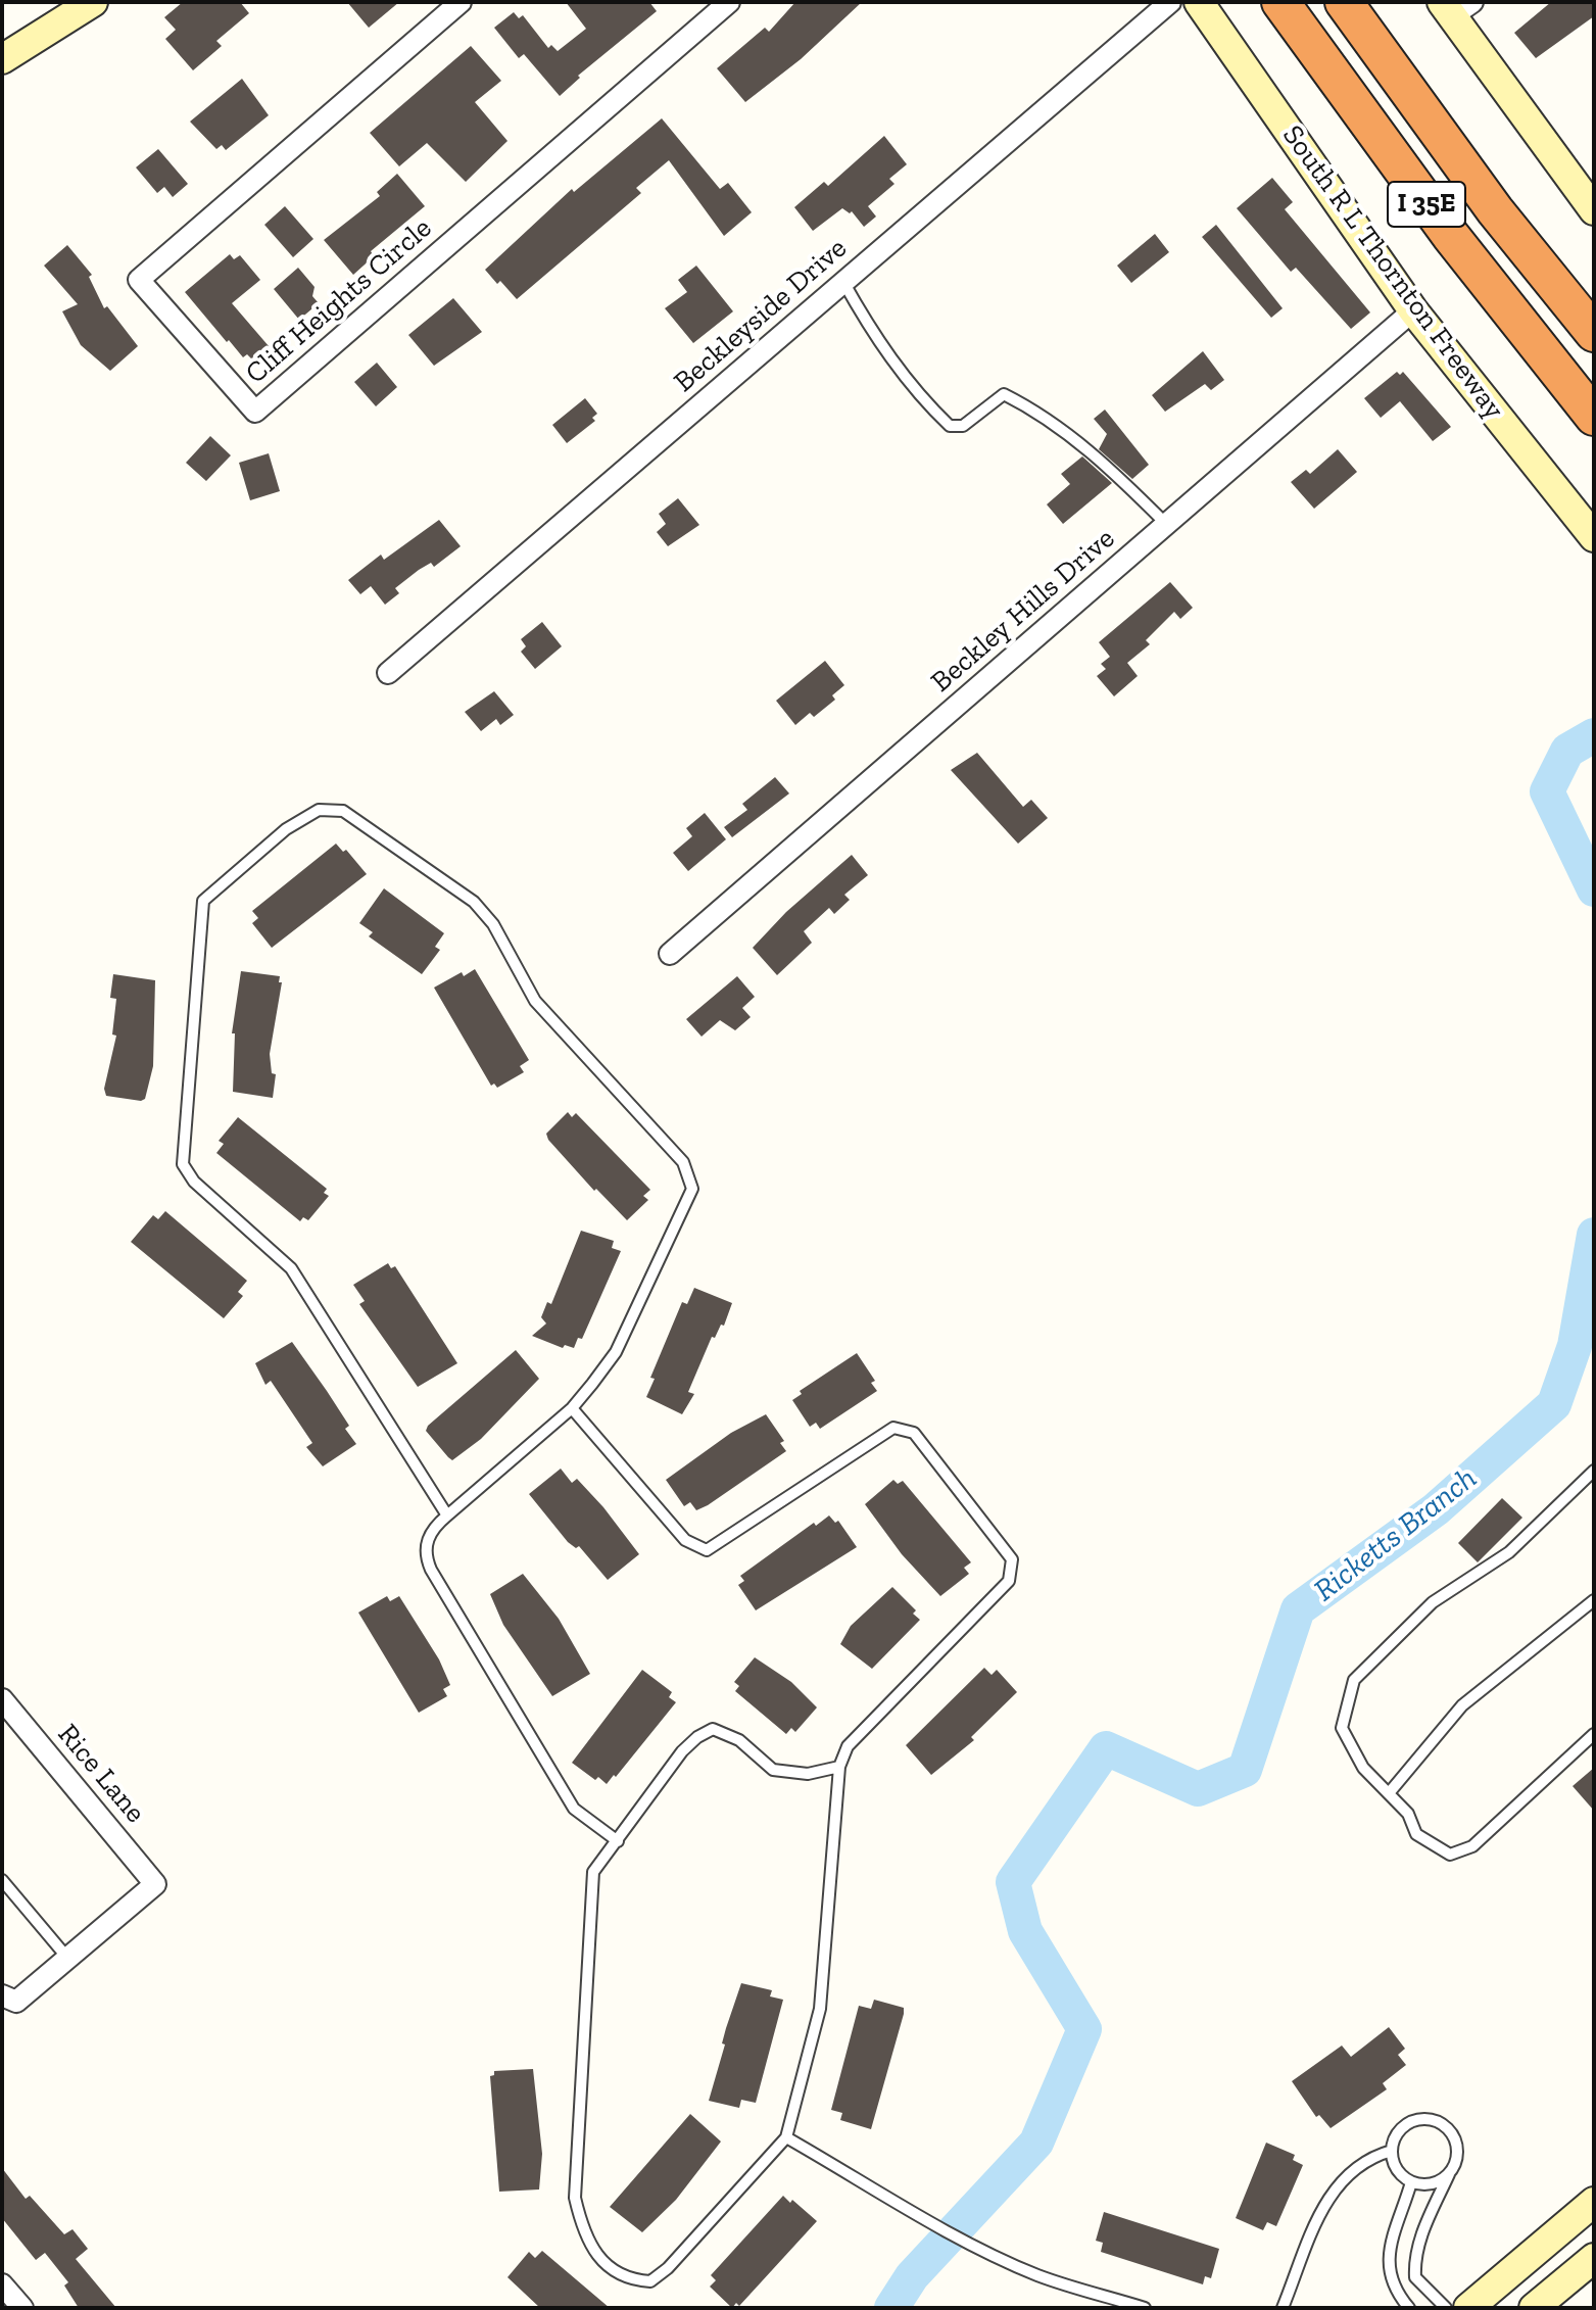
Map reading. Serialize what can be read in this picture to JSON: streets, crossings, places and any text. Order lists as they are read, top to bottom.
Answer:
{
  "streets": {
    "highway": ["I 35E"],
    "main road": ["South R L Thornton Freeway"],
    "street": [
      "Cliff Heights Circle",
      "Beckleyside Drive",
      "Beckley Hills Drive",
      "Rice Lane"
    ]
  },
  "crossings": [
    ["South R L Thornton Freeway", "Beckley Hills Drive"]
  ],
  "water": ["Ricketts Branch"]
}
